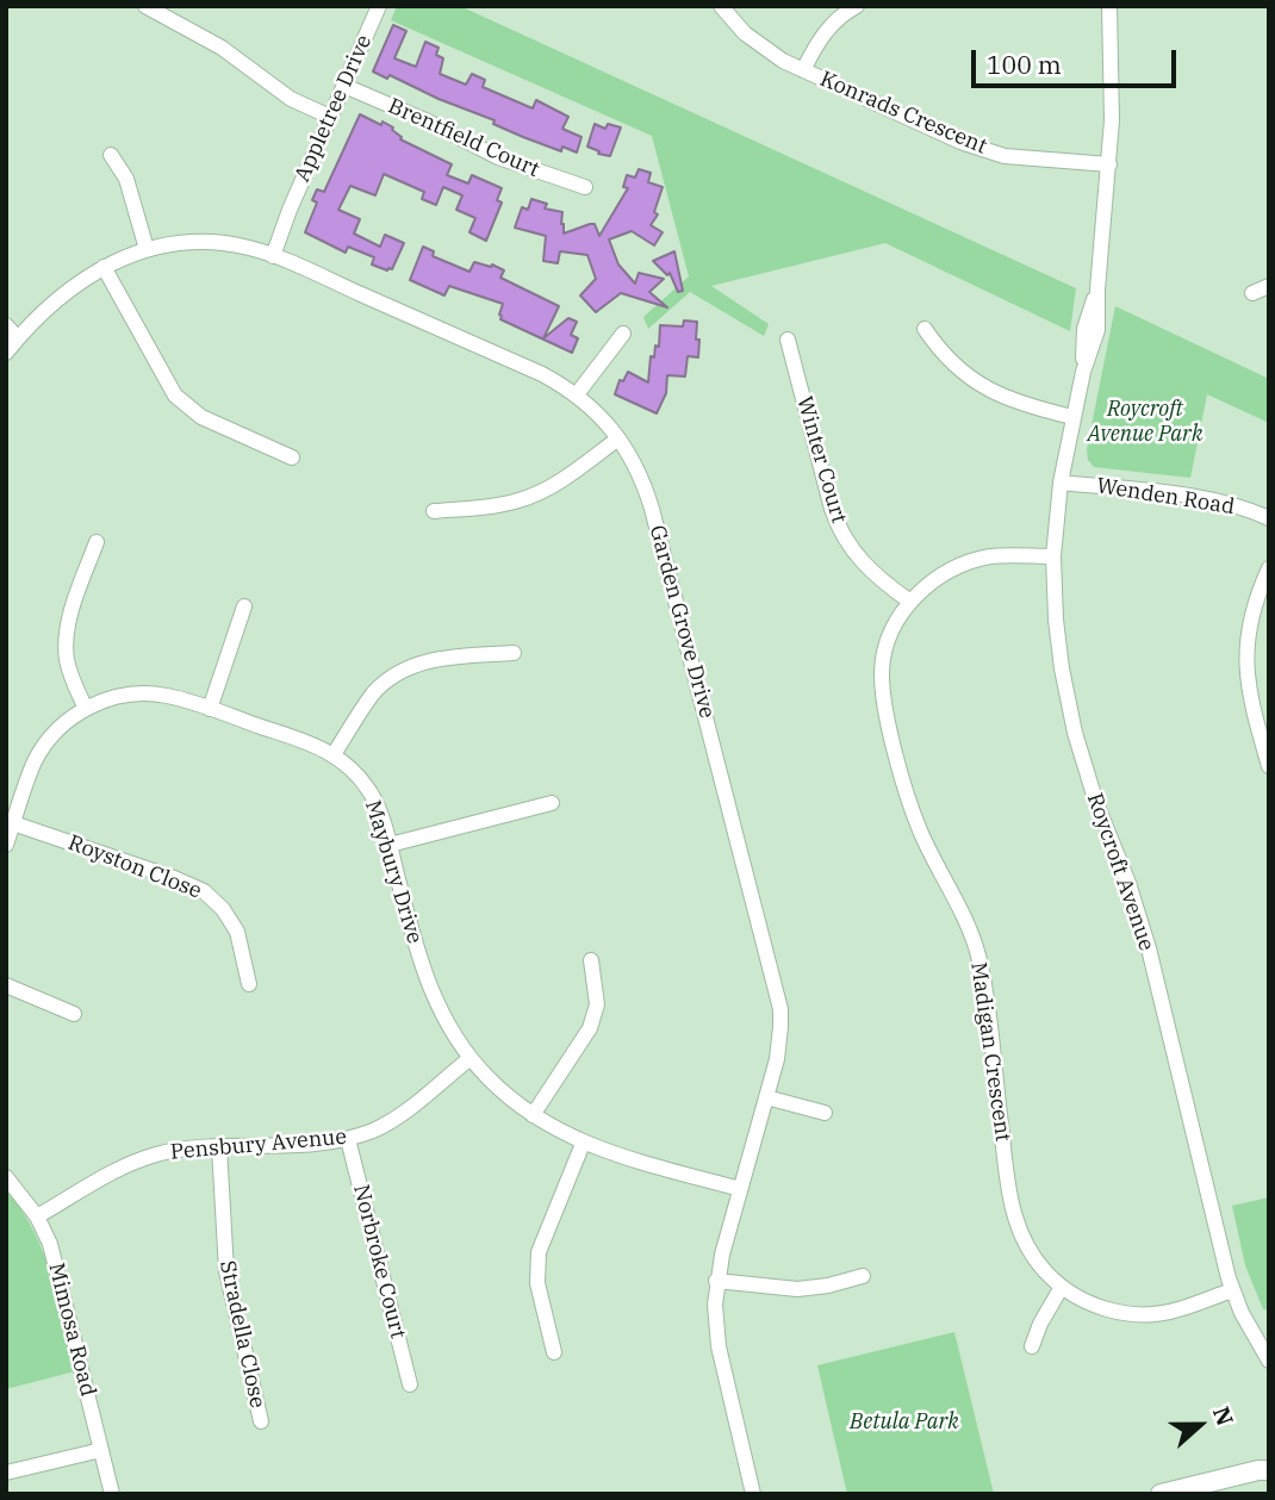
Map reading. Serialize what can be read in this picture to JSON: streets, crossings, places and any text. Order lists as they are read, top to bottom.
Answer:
{
  "streets": {
    "street": [
      "Appletree Drive",
      "Konrads Crescent",
      "Brentfield Court",
      "Winter Court",
      "Wenden Road",
      "Garden Grove Drive",
      "Royston Close",
      "Maybury Drive",
      "Roycroft Avenue",
      "Madigan Crescent",
      "Pensbury Avenue",
      "Norbroke Court",
      "Mimosa Road",
      "Stradella Close"
    ]
  },
  "crossings": [
    ["Appletree Drive", "Brentfield Court"],
    ["Appletree Drive", "Garden Grove Drive"],
    ["Konrads Crescent", "Roycroft Avenue"],
    ["Winter Court", "Madigan Crescent"],
    ["Wenden Road", "Roycroft Avenue"],
    ["Garden Grove Drive", "Maybury Drive"],
    ["Royston Close", "Maybury Drive"],
    ["Maybury Drive", "Pensbury Avenue"],
    ["Roycroft Avenue", "Madigan Crescent"],
    ["Pensbury Avenue", "Norbroke Court"],
    ["Pensbury Avenue", "Mimosa Road"],
    ["Pensbury Avenue", "Stradella Close"]
  ],
  "parks": ["Roycroft Avenue Park", "Betula Park"],
  "scale_bar": "100 m",
  "north": "right"
}
